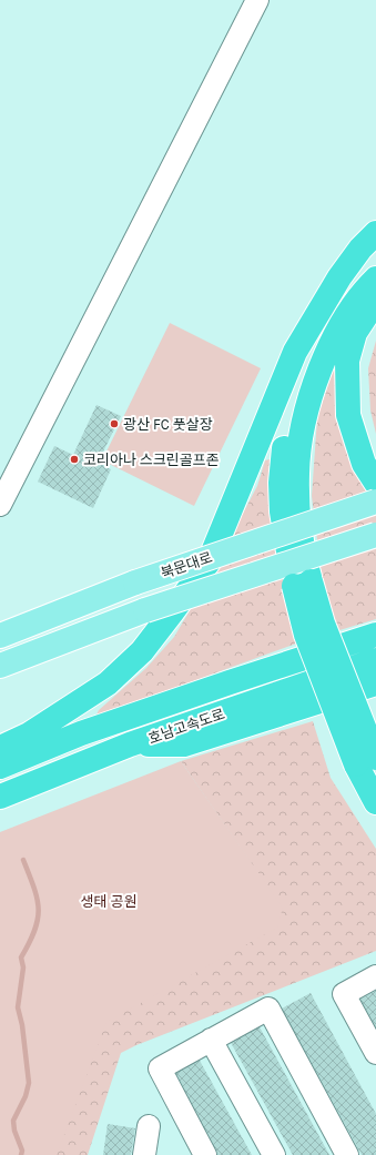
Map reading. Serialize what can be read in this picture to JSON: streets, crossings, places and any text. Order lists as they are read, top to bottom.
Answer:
{
  "streets": {
    "highway": ["호남고속도로"],
    "main road": ["북문대로"]
  },
  "parks": ["생태 공원"],
  "places": ["광산 FC 풋살장", "코리아나 스크린골프존"]
}
